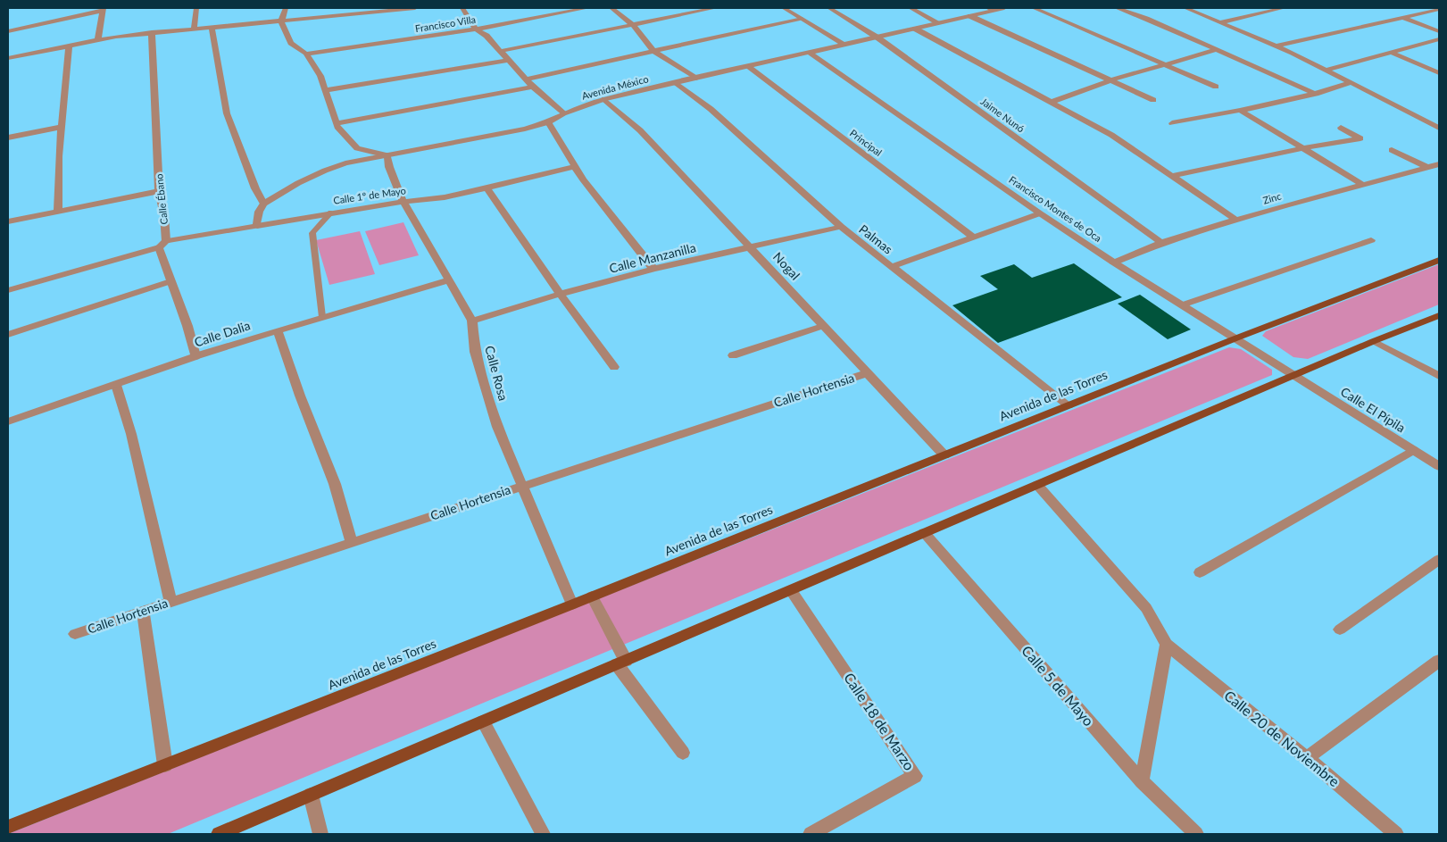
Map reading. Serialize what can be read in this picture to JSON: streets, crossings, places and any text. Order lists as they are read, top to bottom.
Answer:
{
  "streets": {
    "main road": ["Avenida de las Torres"],
    "street": [
      "Francisco Villa",
      "Avenida México",
      "Jaime Nunó",
      "Principal",
      "Calle 1º de Mayo",
      "Zinc",
      "Calle Ébano",
      "Francisco Montes de Oca",
      "Palmas",
      "Calle Manzanilla",
      "Nogal",
      "Calle Dalia",
      "Calle Rosa",
      "Calle Hortensia",
      "Calle El Pípila",
      "Calle 5 de Mayo",
      "Calle 18 de Marzo",
      "Calle 20 de Noviembre"
    ]
  },
  "crossings": [
    ["Avenida México", "Jaime Nunó"],
    ["Avenida México", "Principal"],
    ["Avenida México", "Francisco Montes de Oca"],
    ["Avenida México", "Palmas"],
    ["Avenida México", "Nogal"],
    ["Avenida México", "Calle Rosa"],
    ["Jaime Nunó", "Zinc"],
    ["Calle 1º de Mayo", "Calle Ébano"],
    ["Calle 1º de Mayo", "Calle Rosa"],
    ["Zinc", "Francisco Montes de Oca"],
    ["Calle Ébano", "Calle Dalia"],
    ["Francisco Montes de Oca", "Avenida de las Torres"],
    ["Francisco Montes de Oca", "Calle El Pípila"],
    ["Palmas", "Calle Manzanilla"],
    ["Palmas", "Avenida de las Torres"],
    ["Calle Manzanilla", "Nogal"],
    ["Calle Manzanilla", "Calle Rosa"],
    ["Nogal", "Calle Hortensia"],
    ["Nogal", "Avenida de las Torres"],
    ["Calle Dalia", "Calle Rosa"],
    ["Calle Rosa", "Calle Hortensia"],
    ["Calle Rosa", "Avenida de las Torres"]
  ]
}
